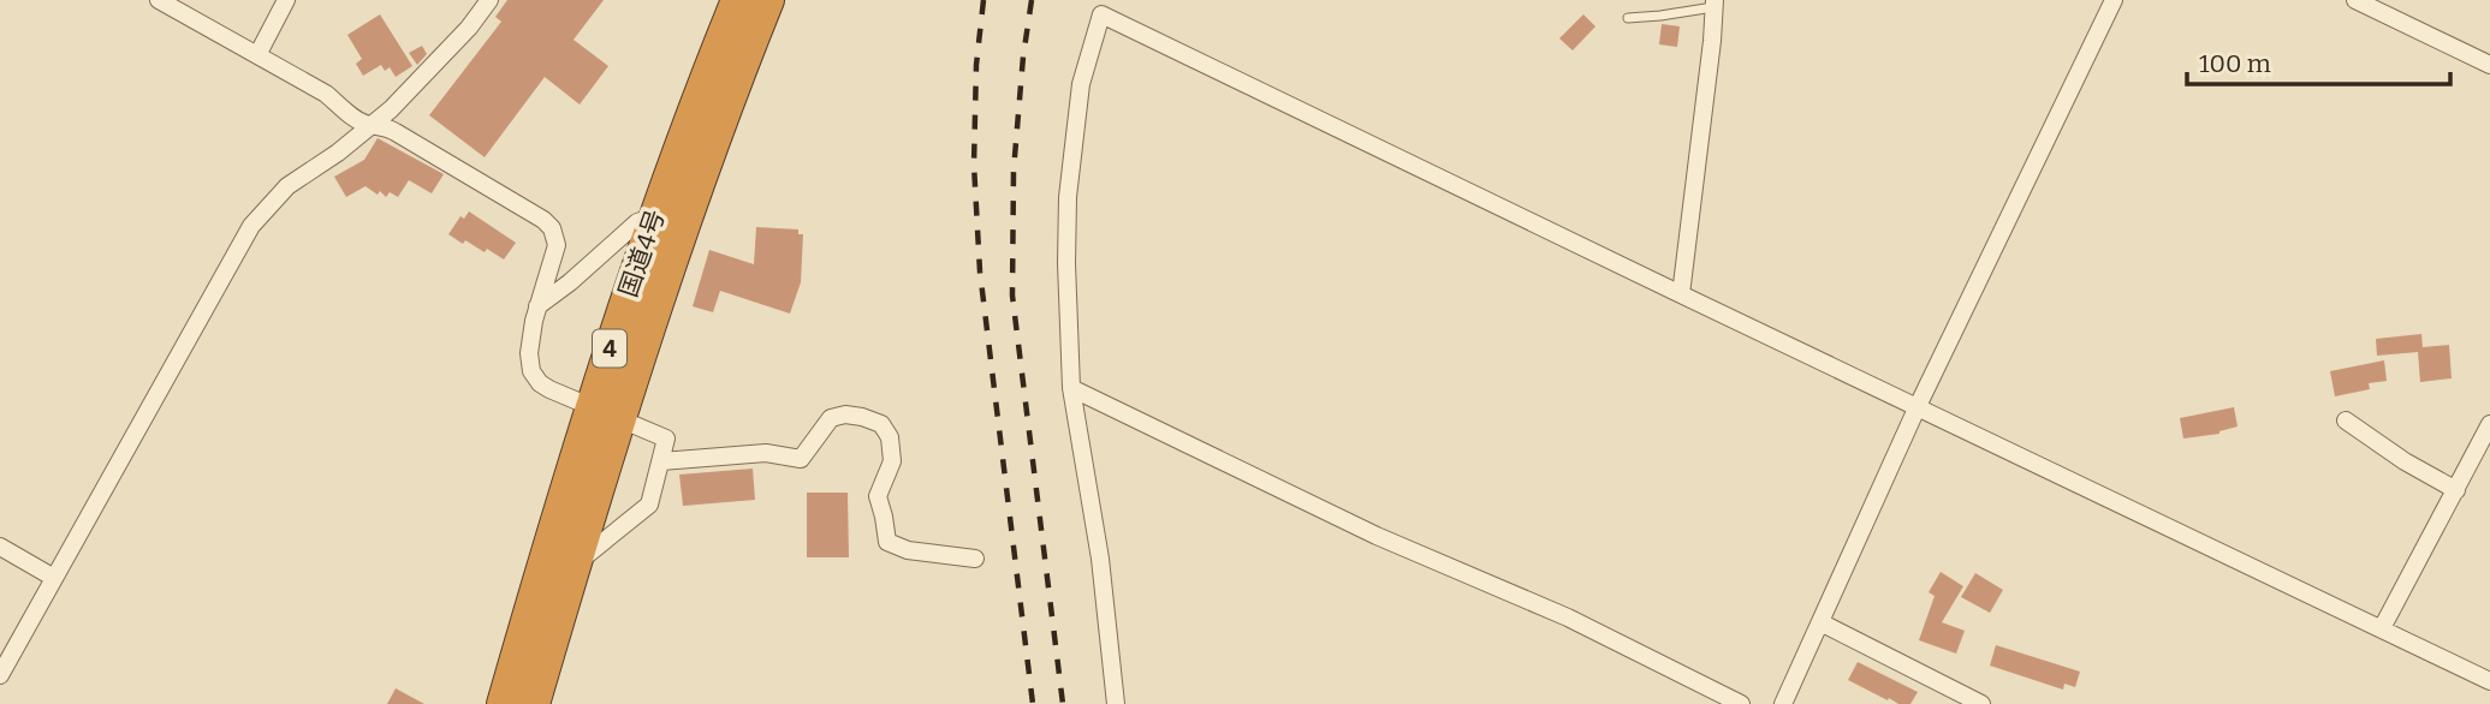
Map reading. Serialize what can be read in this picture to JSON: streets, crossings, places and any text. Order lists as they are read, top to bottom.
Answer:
{
  "streets": {
    "highway": ["国道4号", "4"]
  },
  "scale_bar": "100 m"
}
